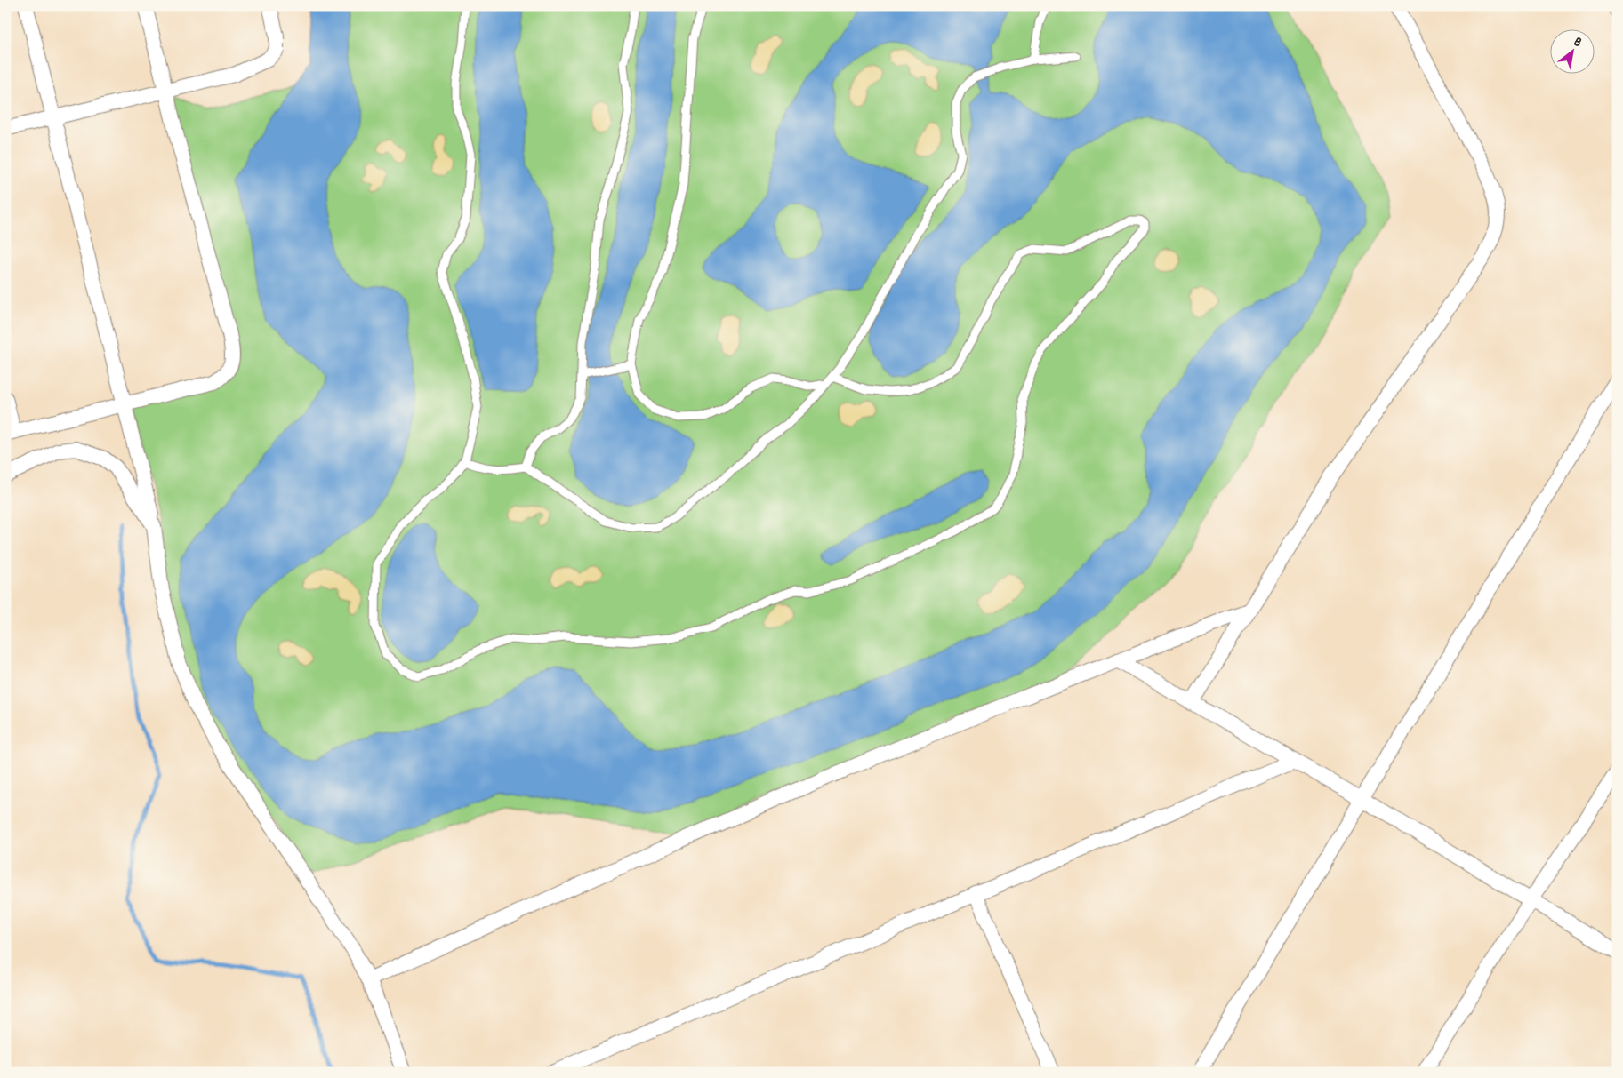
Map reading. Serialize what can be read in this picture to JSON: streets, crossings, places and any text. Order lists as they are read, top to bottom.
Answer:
{
  "north": "top right"
}
